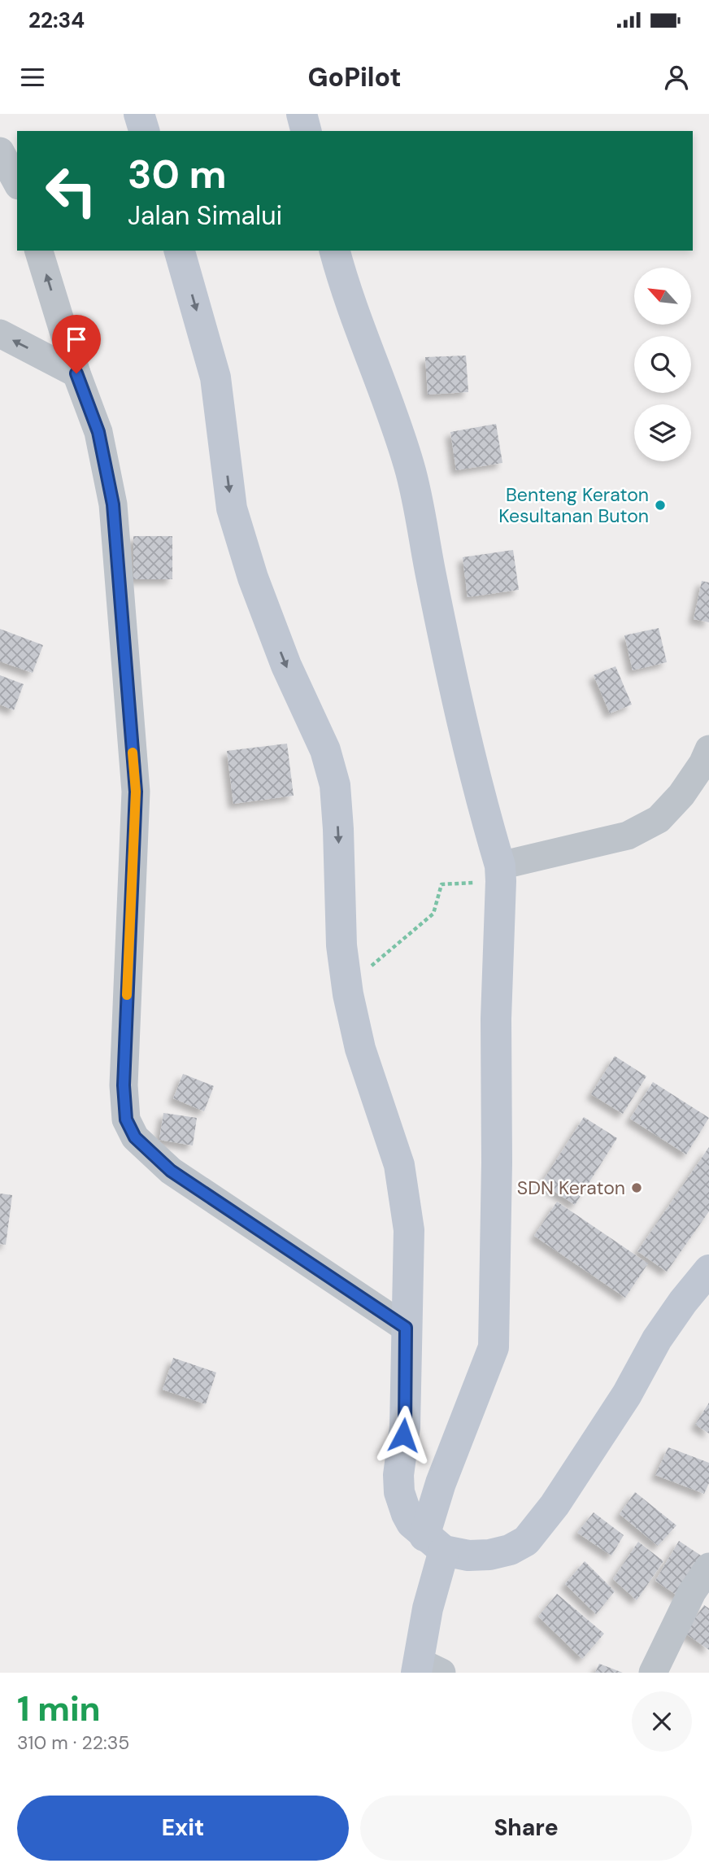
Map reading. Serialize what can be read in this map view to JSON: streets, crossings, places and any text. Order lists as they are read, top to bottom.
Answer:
{
  "places": ["Benteng Keraton Kesultanan Buton", "SDN Keraton"],
  "north": "top left",
  "page": {
    "status": "22:34",
    "header": "GoPilot",
    "turn": ["30 m", "Jalan Simalui"],
    "heading": ["1 min", "310 m · 22:35"],
    "buttons": ["Exit", "Share"]
  }
}
